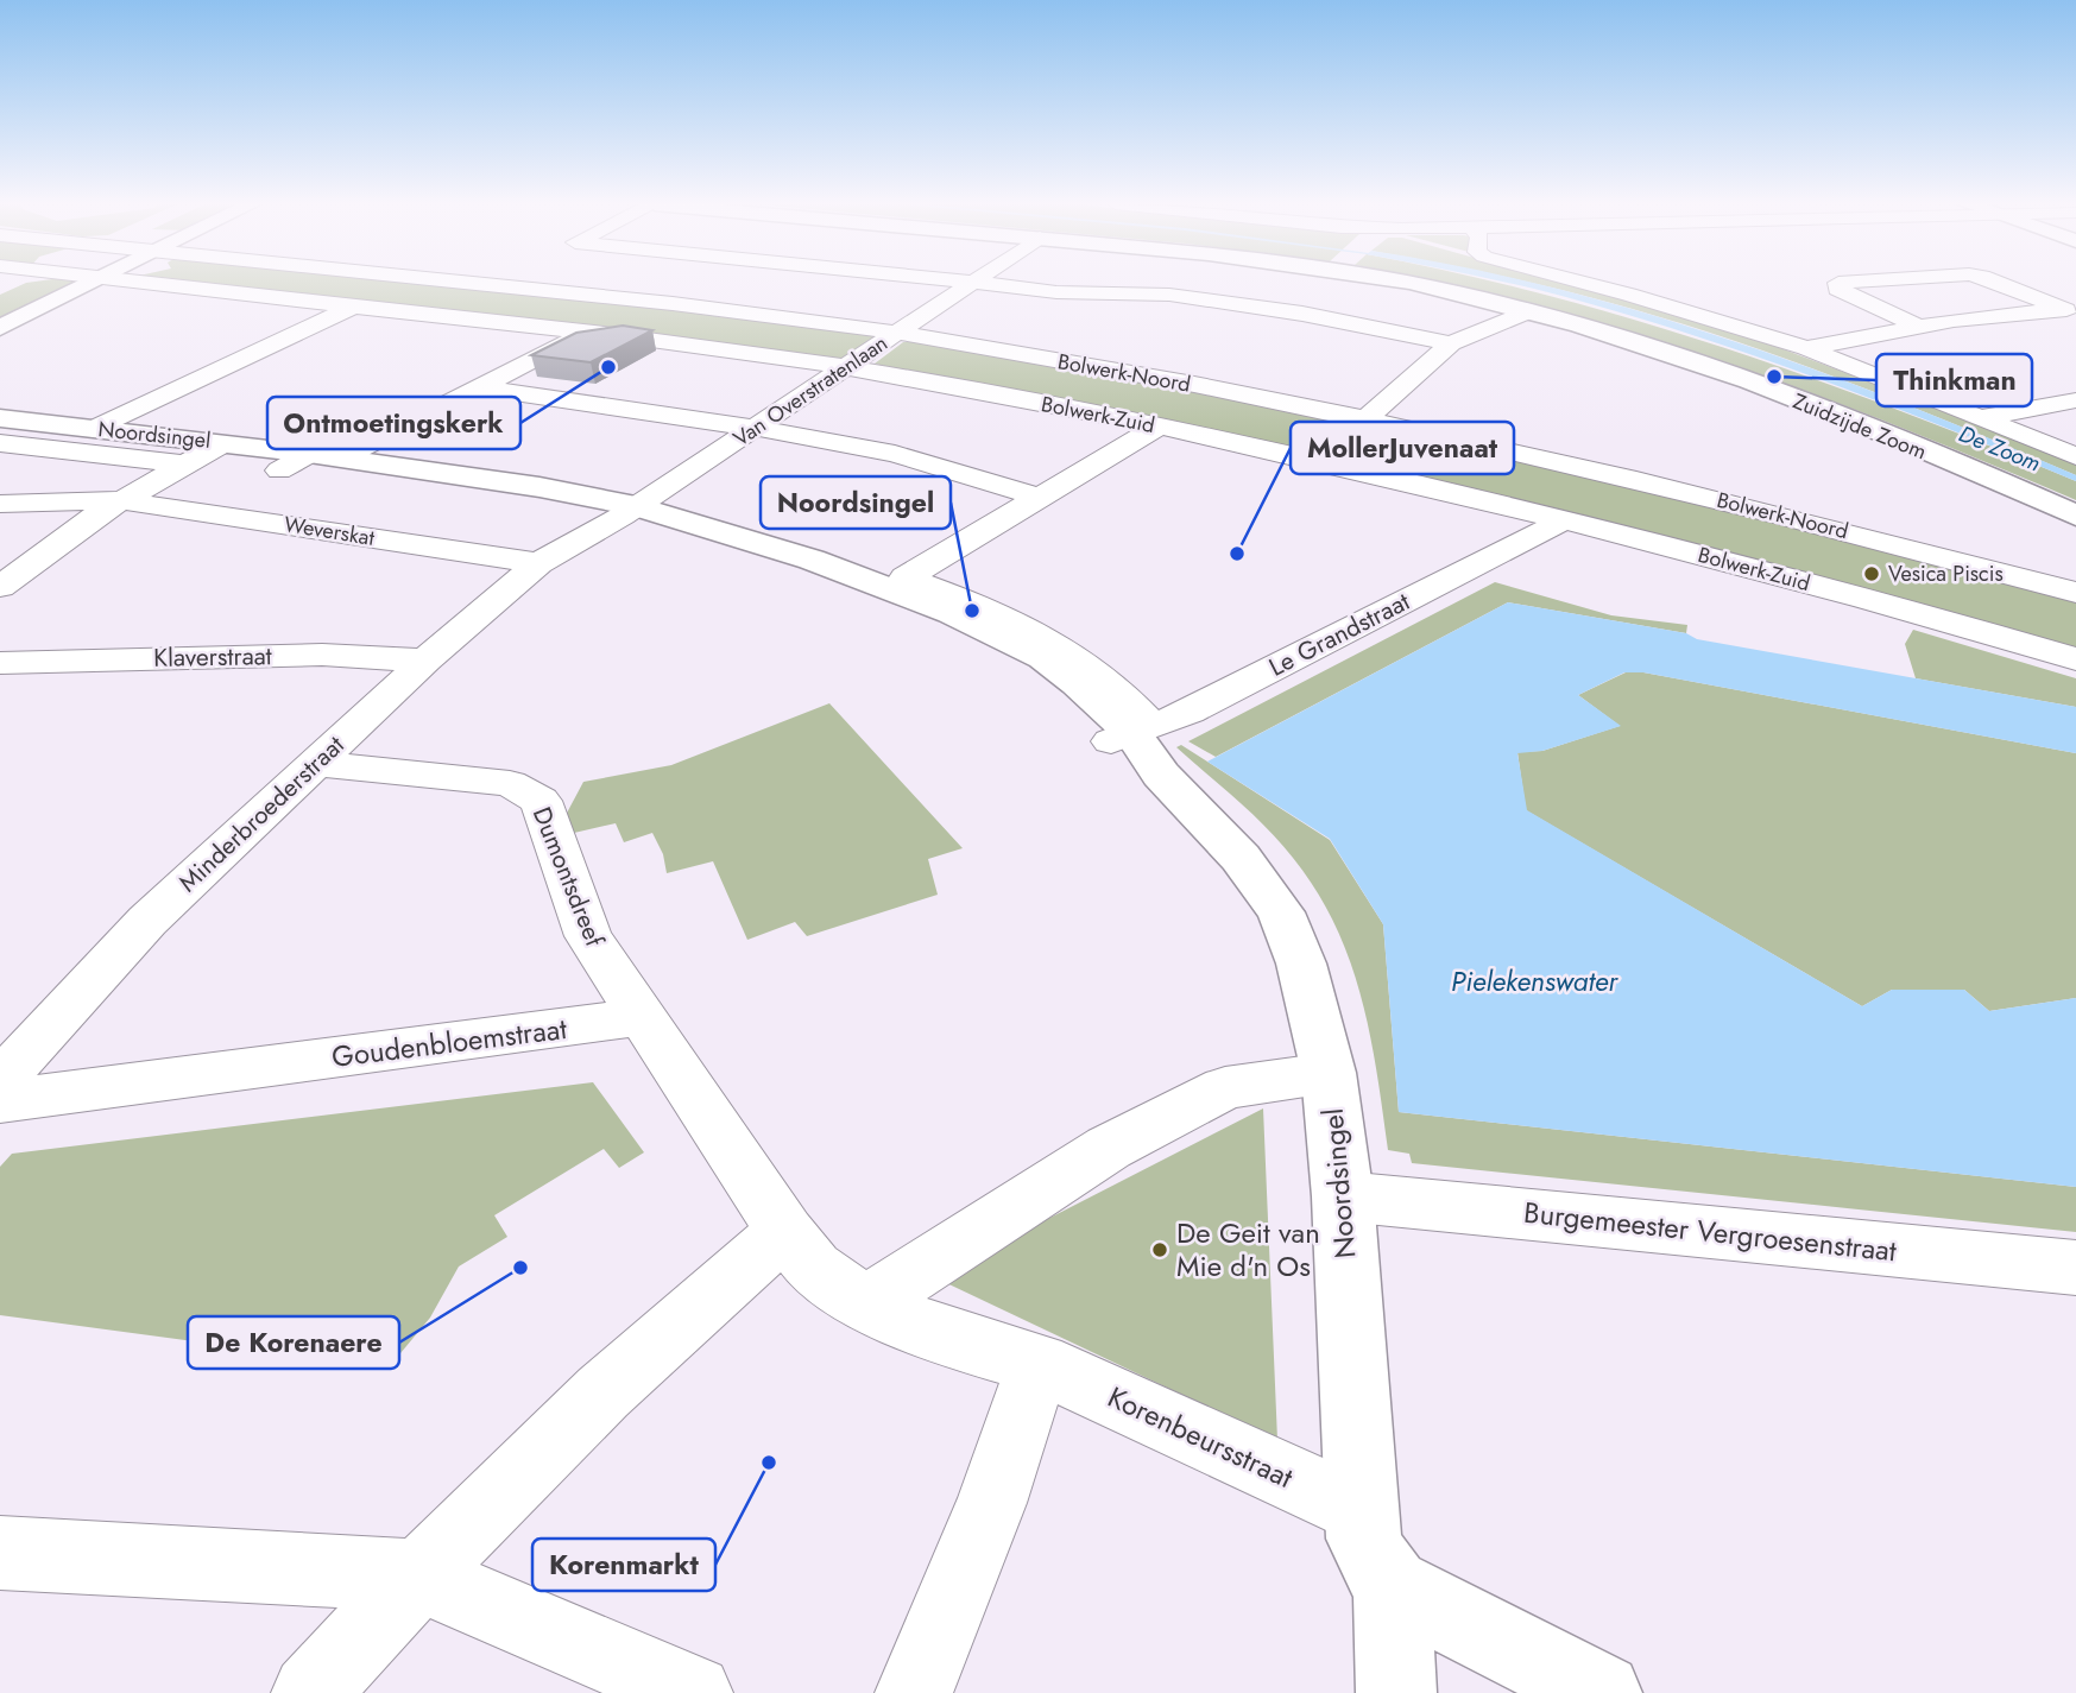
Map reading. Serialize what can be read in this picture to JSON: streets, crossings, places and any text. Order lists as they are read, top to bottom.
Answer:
{
  "streets": {
    "main road": ["Zuidzijde Zoom", "Noordsingel"],
    "street": [
      "Bolwerk-Noord",
      "Van Overstratenlaan",
      "Bolwerk-Zuid",
      "Weverskat",
      "Le Grandstraat",
      "Klaverstraat",
      "Minderbroederstraat",
      "Dumontsdreef",
      "Goudenbloemstraat",
      "Burgemeester Vergroesenstraat",
      "Korenbeursstraat"
    ]
  },
  "crossings": [
    ["Bolwerk-Noord", "Van Overstratenlaan"],
    ["Van Overstratenlaan", "Bolwerk-Zuid"],
    ["Van Overstratenlaan", "Noordsingel"],
    ["Van Overstratenlaan", "Weverskat"],
    ["Van Overstratenlaan", "Minderbroederstraat"],
    ["Bolwerk-Zuid", "Le Grandstraat"],
    ["Noordsingel", "Le Grandstraat"],
    ["Noordsingel", "Burgemeester Vergroesenstraat"],
    ["Noordsingel", "Korenbeursstraat"],
    ["Weverskat", "Minderbroederstraat"],
    ["Klaverstraat", "Minderbroederstraat"],
    ["Minderbroederstraat", "Dumontsdreef"],
    ["Dumontsdreef", "Goudenbloemstraat"]
  ],
  "water": ["De Zoom", "Pielekenswater"],
  "places": [
    "Ontmoetingskerk",
    "Thinkman",
    "MollerJuvenaat",
    "Vesica Piscis",
    "Noordsingel",
    "De Geit van Mie d'n Os",
    "De Korenaere",
    "Korenmarkt"
  ]
}
